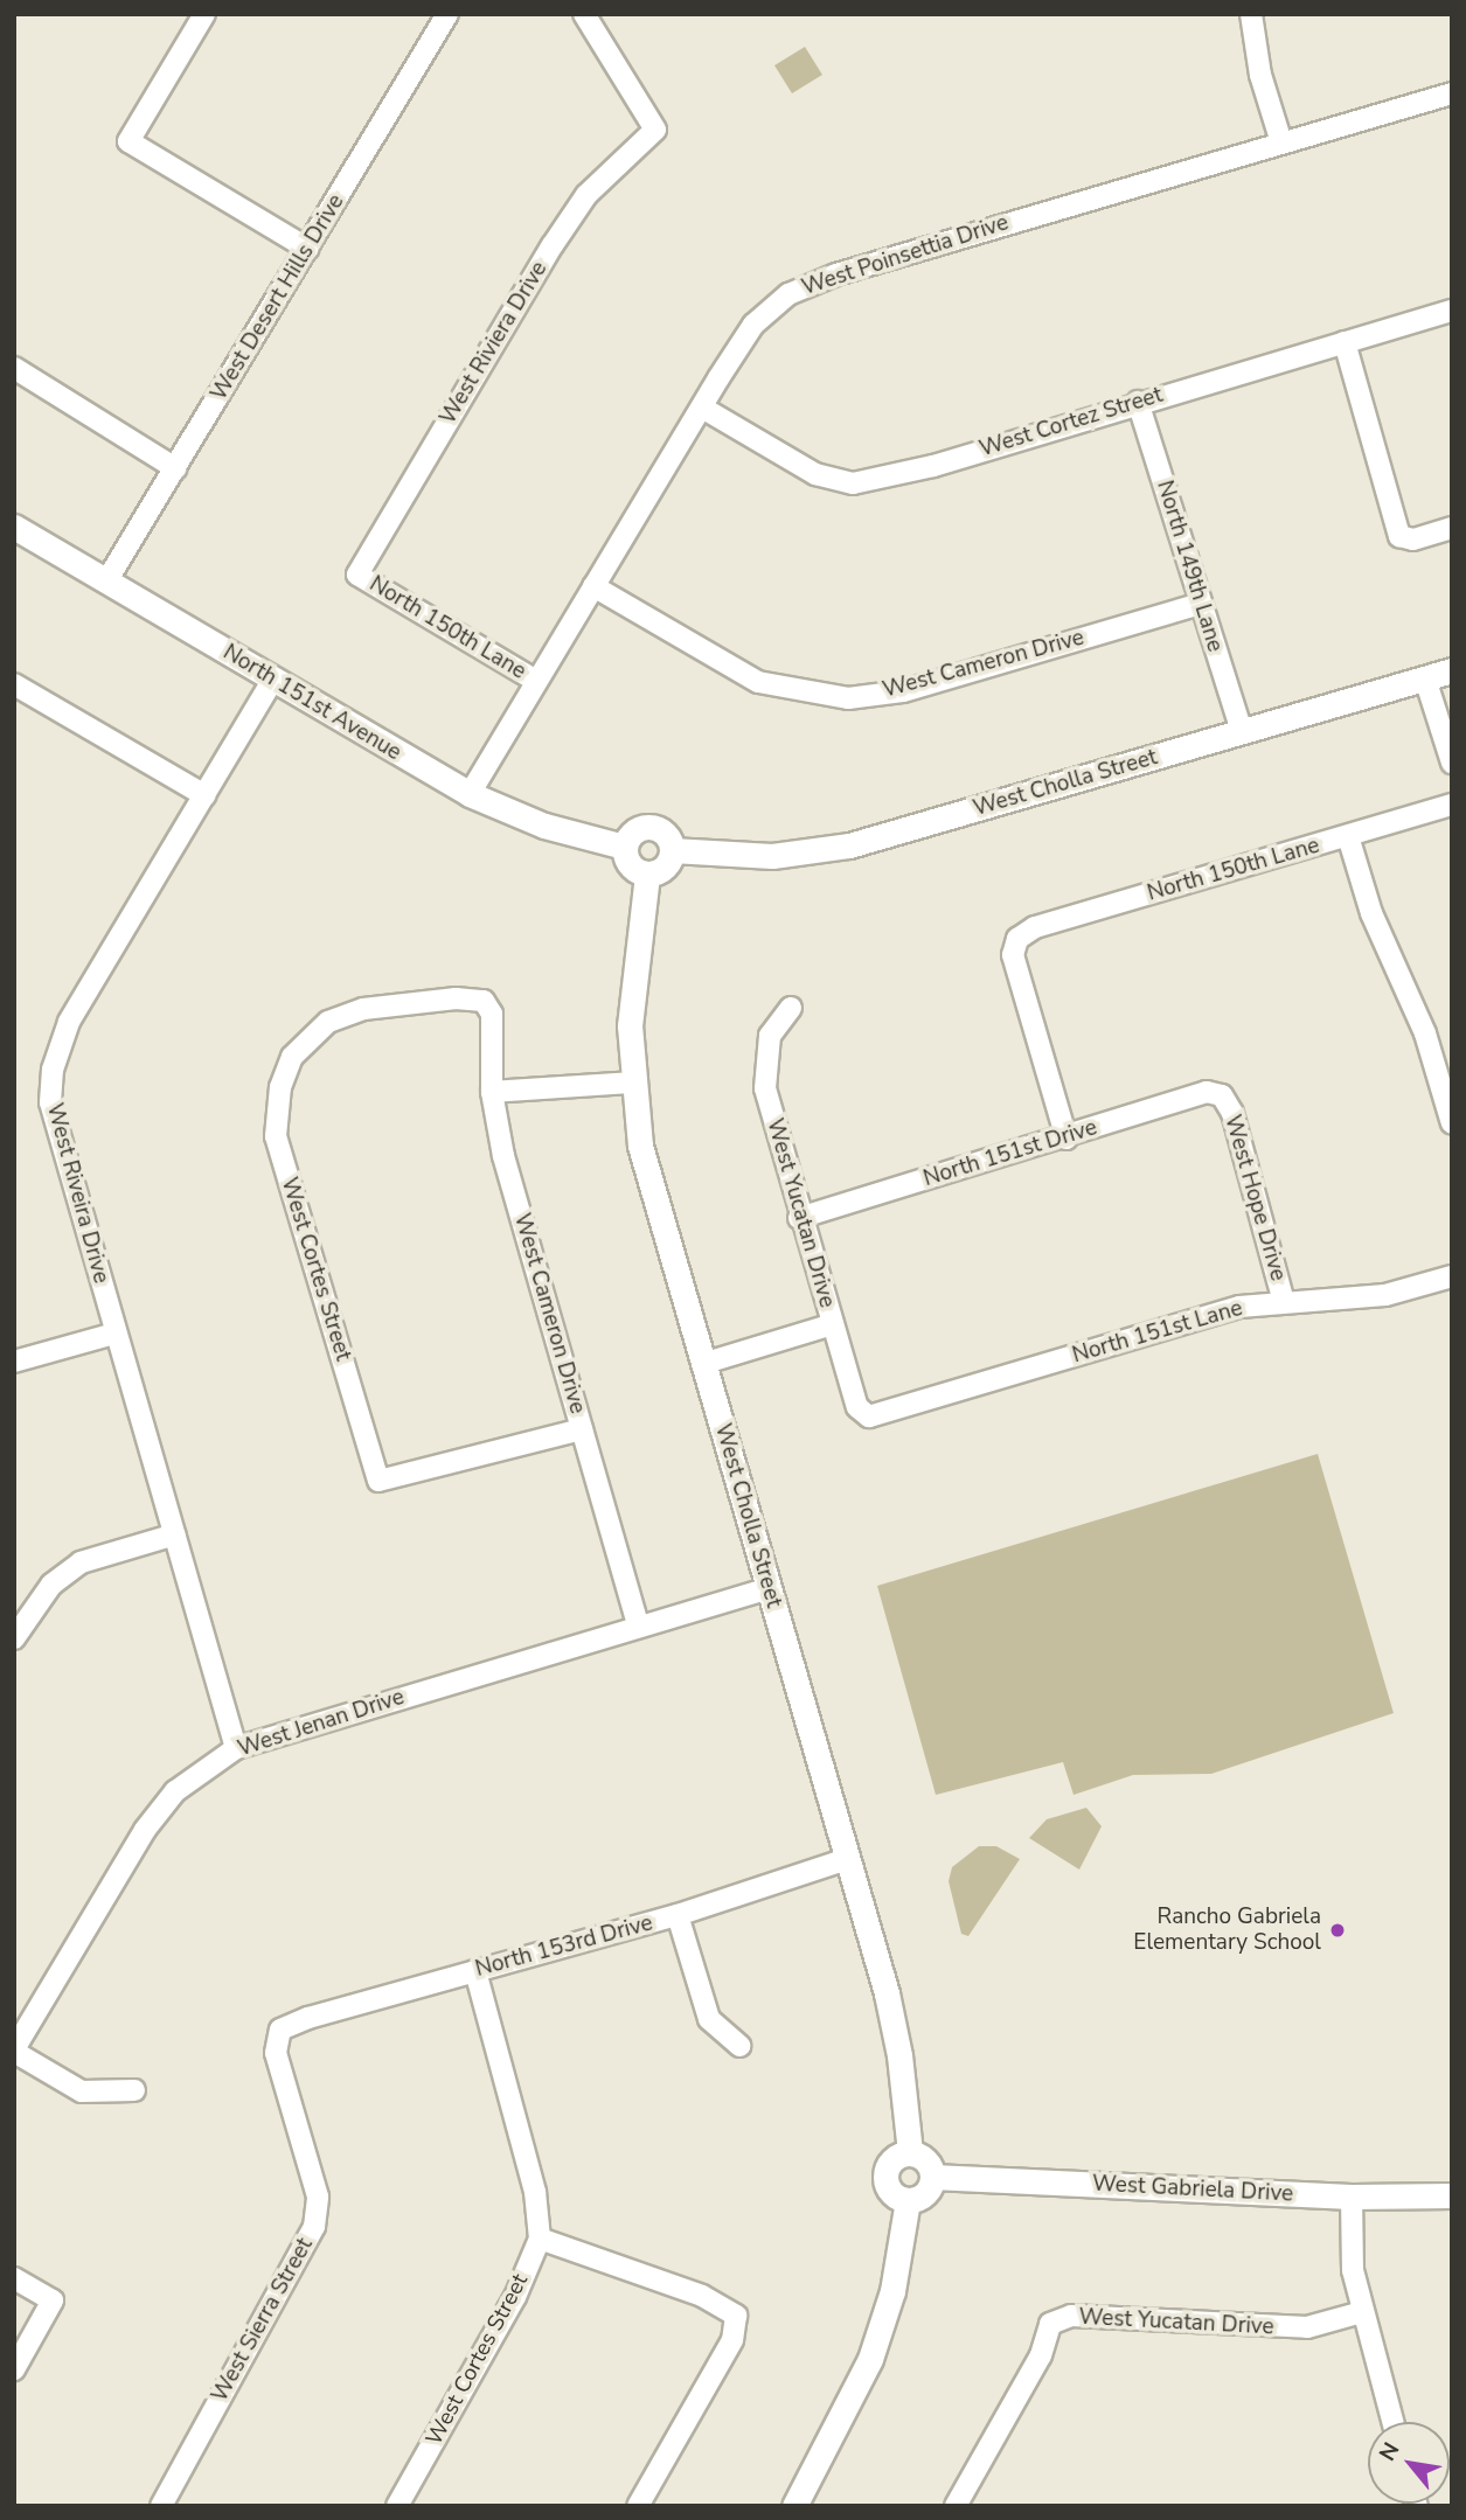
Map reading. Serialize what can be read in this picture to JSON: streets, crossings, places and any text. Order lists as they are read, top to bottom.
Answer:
{
  "streets": {
    "street": [
      "West Poinsettia Drive",
      "West Desert Hills Drive",
      "West Riviera Drive",
      "West Cortez Street",
      "North 149th Lane",
      "North 150th Lane",
      "West Cameron Drive",
      "North 151st Avenue",
      "West Cholla Street",
      "North 151st Drive",
      "West Riveira Drive",
      "West Hope Drive",
      "West Yucatan Drive",
      "West Cortes Street",
      "North 151st Lane",
      "West Jenan Drive",
      "North 153rd Drive",
      "West Gabriela Drive",
      "West Sierra Street"
    ]
  },
  "crossings": [
    ["West Poinsettia Drive", "West Cortez Street"],
    ["West Poinsettia Drive", "North 150th Lane"],
    ["West Poinsettia Drive", "West Cameron Drive"],
    ["West Poinsettia Drive", "North 151st Avenue"],
    ["West Desert Hills Drive", "North 151st Avenue"],
    ["West Riviera Drive", "North 150th Lane"],
    ["West Cortez Street", "North 149th Lane"],
    ["North 149th Lane", "West Cameron Drive"],
    ["North 149th Lane", "West Cholla Street"],
    ["North 150th Lane", "North 151st Drive"],
    ["West Cameron Drive", "West Cortes Street"],
    ["West Cameron Drive", "West Jenan Drive"],
    ["North 151st Avenue", "West Cholla Street"],
    ["North 151st Avenue", "West Riveira Drive"],
    ["West Cholla Street", "West Jenan Drive"],
    ["West Cholla Street", "North 153rd Drive"],
    ["West Cholla Street", "West Gabriela Drive"],
    ["North 151st Drive", "West Hope Drive"],
    ["North 151st Drive", "West Yucatan Drive"],
    ["West Riveira Drive", "West Jenan Drive"],
    ["West Hope Drive", "North 151st Lane"],
    ["West Yucatan Drive", "North 151st Lane"],
    ["West Cortes Street", "North 153rd Drive"],
    ["North 153rd Drive", "West Sierra Street"]
  ],
  "places": ["Rancho Gabriela Elementary School"],
  "north": "top left"
}
